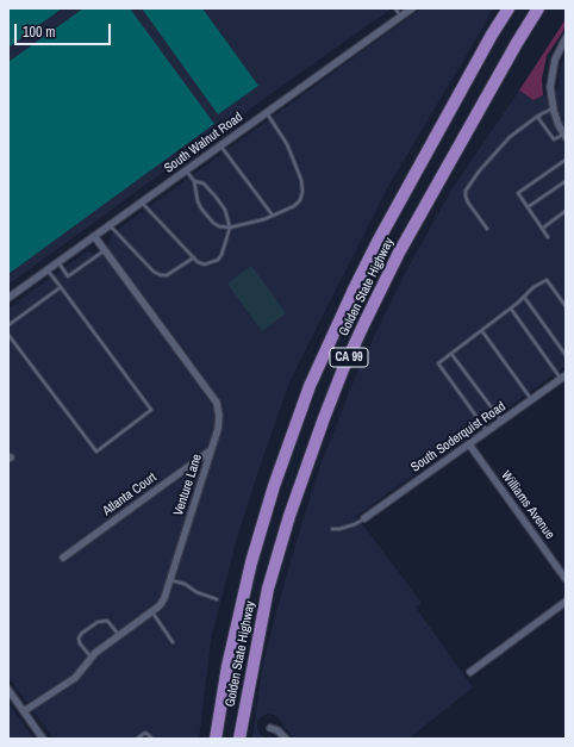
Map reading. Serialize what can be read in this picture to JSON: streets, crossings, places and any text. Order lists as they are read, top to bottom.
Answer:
{
  "streets": {
    "highway": ["Golden State Highway", "CA 99"],
    "street": [
      "South Walnut Road",
      "South Soderquist Road",
      "Venture Lane",
      "Atlanta Court",
      "Williams Avenue"
    ]
  },
  "crossings": [
    ["South Walnut Road", "Venture Lane"],
    ["South Soderquist Road", "Williams Avenue"],
    ["Venture Lane", "Atlanta Court"]
  ],
  "scale_bar": "100 m"
}
